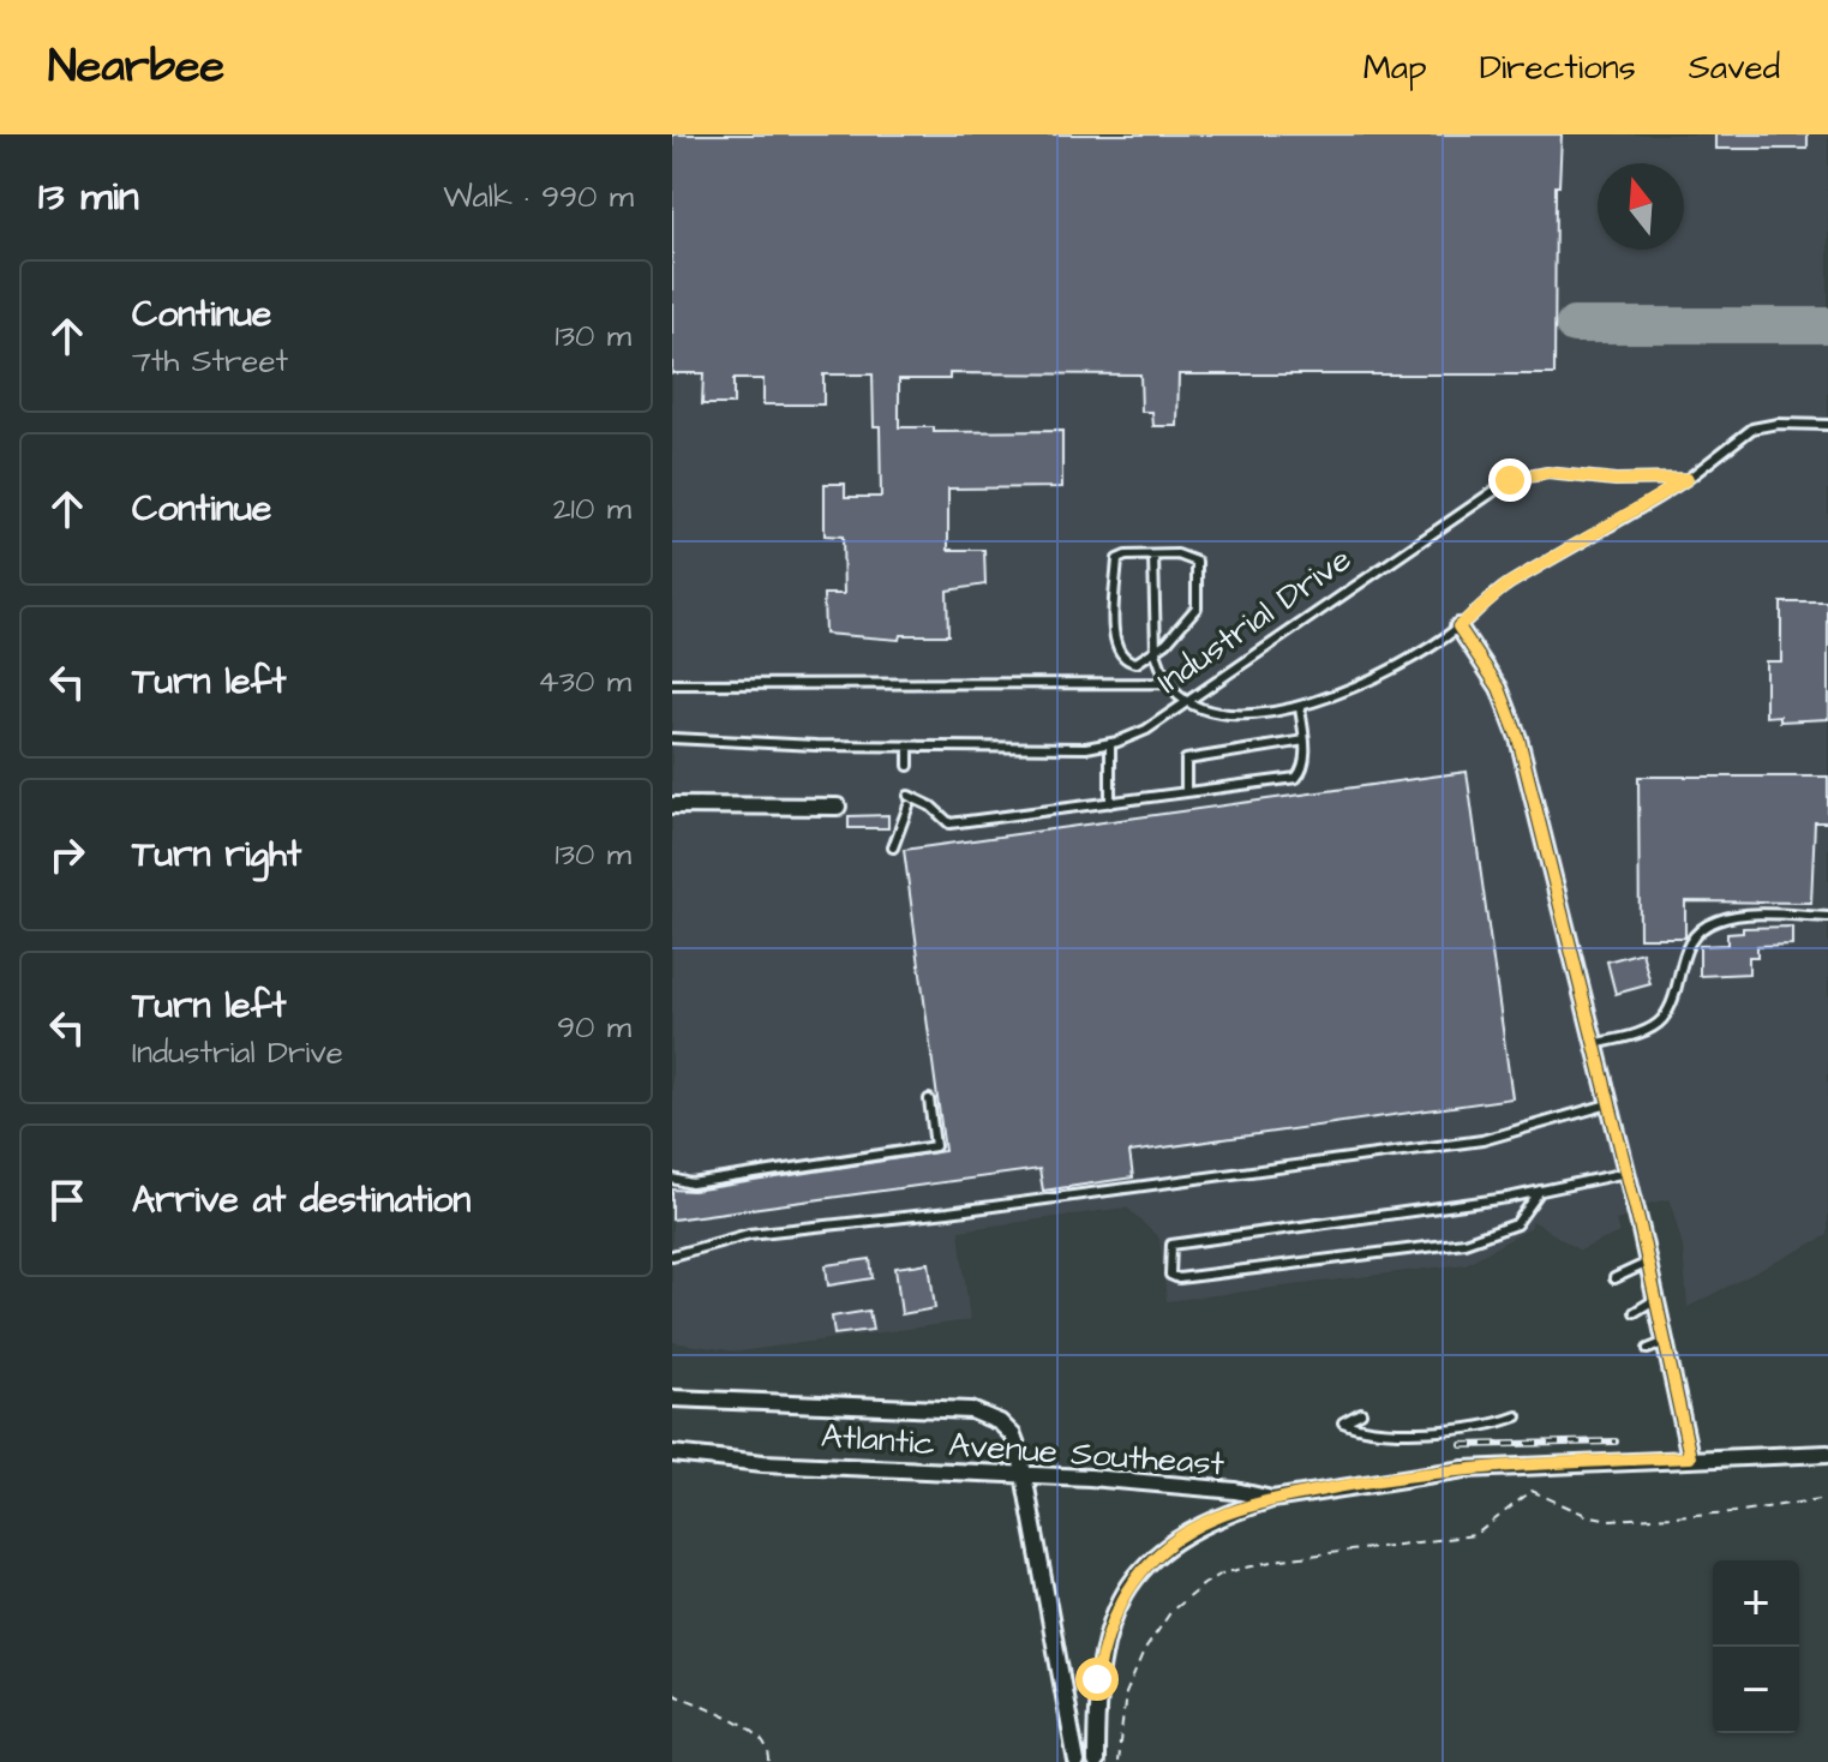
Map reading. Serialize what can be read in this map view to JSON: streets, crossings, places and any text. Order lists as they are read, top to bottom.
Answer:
{
  "streets": {
    "street": ["Atlantic Avenue Southeast"],
    "lane": ["Industrial Drive"]
  },
  "north": "top",
  "page": {
    "header": "Nearbee",
    "nav": ["Map", "Directions", "Saved"],
    "heading": ["13 min", "Walk · 990 m"],
    "list": [
      ["Continue", "7th Street", "130 m"],
      ["Continue", "210 m"],
      ["Turn left", "430 m"],
      ["Turn right", "130 m"],
      ["Turn left", "Industrial Drive", "90 m"],
      "Arrive at destination"
    ],
    "map_buttons": ["+", "−"]
  }
}
